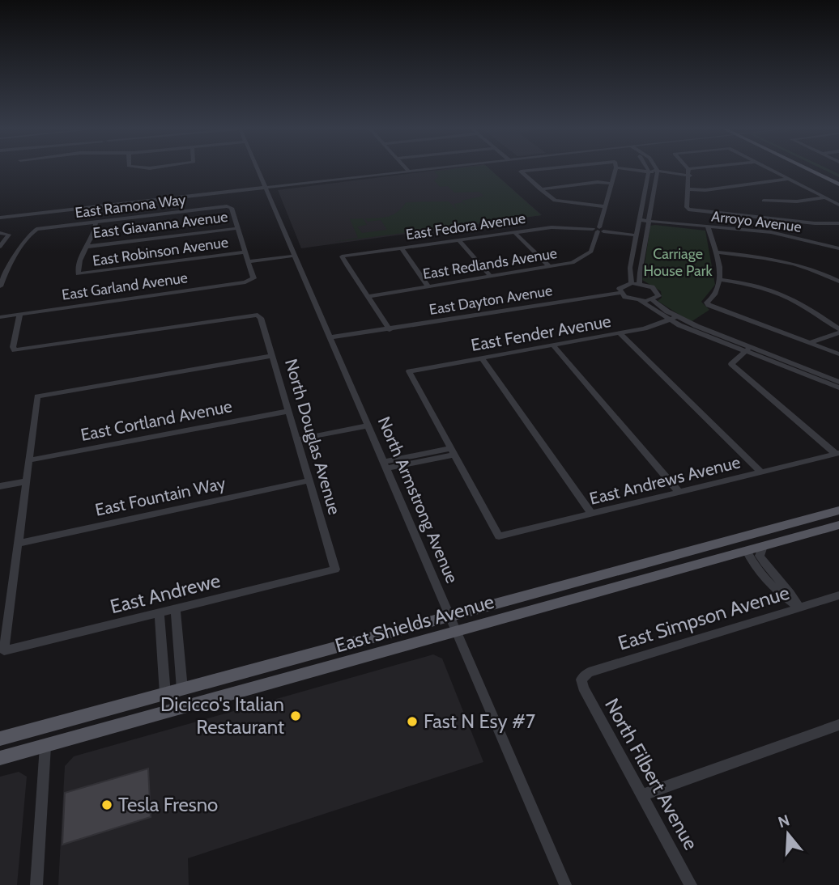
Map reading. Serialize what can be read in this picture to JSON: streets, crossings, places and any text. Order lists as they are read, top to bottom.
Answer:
{
  "streets": {
    "main road": ["East Shields Avenue"],
    "street": [
      "East Ramona Way",
      "Arroyo Avenue",
      "East Giavanna Avenue",
      "East Fedora Avenue",
      "East Robinson Avenue",
      "East Redlands Avenue",
      "East Garland Avenue",
      "East Dayton Avenue",
      "East Fender Avenue",
      "East Cortland Avenue",
      "North Douglas Avenue",
      "East Andrews Avenue",
      "East Fountain Way",
      "North Armstrong Avenue",
      "East Andrewe",
      "East Simpson Avenue",
      "North Filbert Avenue"
    ]
  },
  "crossings": [
    ["East Ramona Way", "East Giavanna Avenue"],
    ["East Giavanna Avenue", "East Robinson Avenue"],
    ["East Fedora Avenue", "East Redlands Avenue"],
    ["East Robinson Avenue", "East Garland Avenue"],
    ["East Robinson Avenue", "North Armstrong Avenue"],
    ["East Garland Avenue", "North Douglas Avenue"],
    ["East Dayton Avenue", "North Armstrong Avenue"],
    ["East Fender Avenue", "East Andrews Avenue"],
    ["East Cortland Avenue", "North Douglas Avenue"],
    ["North Douglas Avenue", "East Fountain Way"],
    ["North Douglas Avenue", "East Andrewe"],
    ["East Fountain Way", "East Andrewe"],
    ["North Armstrong Avenue", "East Shields Avenue"],
    ["East Simpson Avenue", "North Filbert Avenue"]
  ],
  "parks": ["Carriage House Park"],
  "places": ["Dicicco's Italian Restaurant", "Fast N Esy #7", "Tesla Fresno"],
  "north": "top"
}
